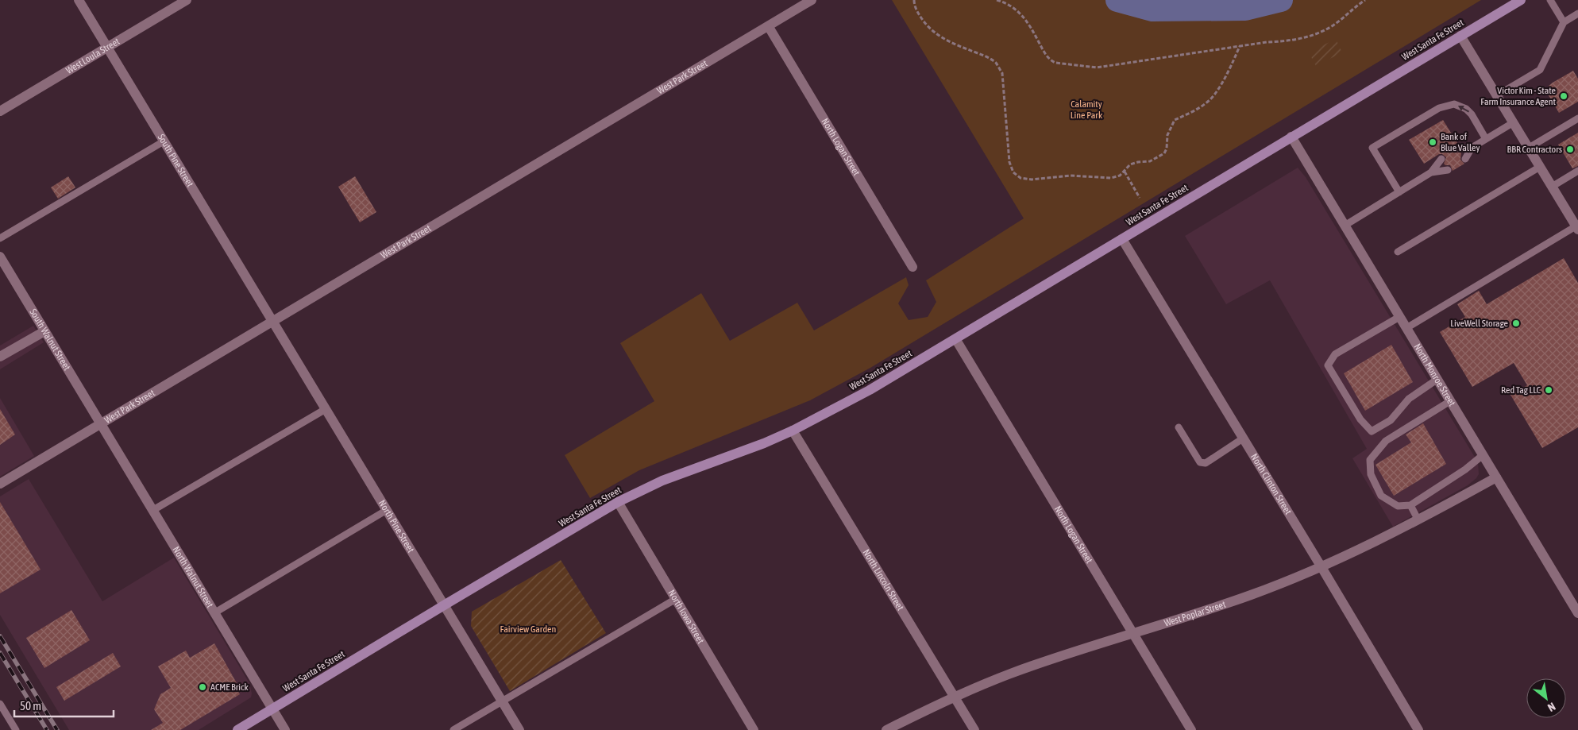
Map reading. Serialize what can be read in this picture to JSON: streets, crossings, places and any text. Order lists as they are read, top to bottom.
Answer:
{
  "streets": {
    "main road": ["West Santa Fe Street"],
    "street": [
      "West Loula Street",
      "West Park Street",
      "North Logan Street",
      "South Pine Street",
      "South Walnut Street",
      "North Monroe Street",
      "North Clinton Street",
      "North Pine Street",
      "North Walnut Street",
      "North Lincoln Street",
      "West Poplar Street",
      "North Iowa Street"
    ]
  },
  "crossings": [
    ["West Santa Fe Street", "North Logan Street"],
    ["West Santa Fe Street", "North Monroe Street"],
    ["West Santa Fe Street", "North Clinton Street"],
    ["West Santa Fe Street", "North Pine Street"],
    ["West Santa Fe Street", "North Walnut Street"],
    ["West Santa Fe Street", "North Lincoln Street"],
    ["West Santa Fe Street", "North Iowa Street"],
    ["West Loula Street", "South Pine Street"],
    ["West Park Street", "North Logan Street"],
    ["West Park Street", "South Pine Street"],
    ["West Park Street", "South Walnut Street"],
    ["West Park Street", "North Pine Street"],
    ["West Park Street", "North Walnut Street"],
    ["North Logan Street", "West Poplar Street"],
    ["South Pine Street", "North Pine Street"],
    ["South Walnut Street", "North Walnut Street"],
    ["North Monroe Street", "West Poplar Street"],
    ["North Clinton Street", "West Poplar Street"],
    ["North Lincoln Street", "West Poplar Street"]
  ],
  "parks": ["Calamity Line Park", "Fairview Garden"],
  "places": [
    "Victor Kim - State Farm Insurance Agent",
    "Bank of Blue Valley",
    "BBR Contractors",
    "LiveWell Storage",
    "Red Tag LLC",
    "ACME Brick"
  ],
  "scale_bar": "50 m",
  "north": "bottom right"
}
